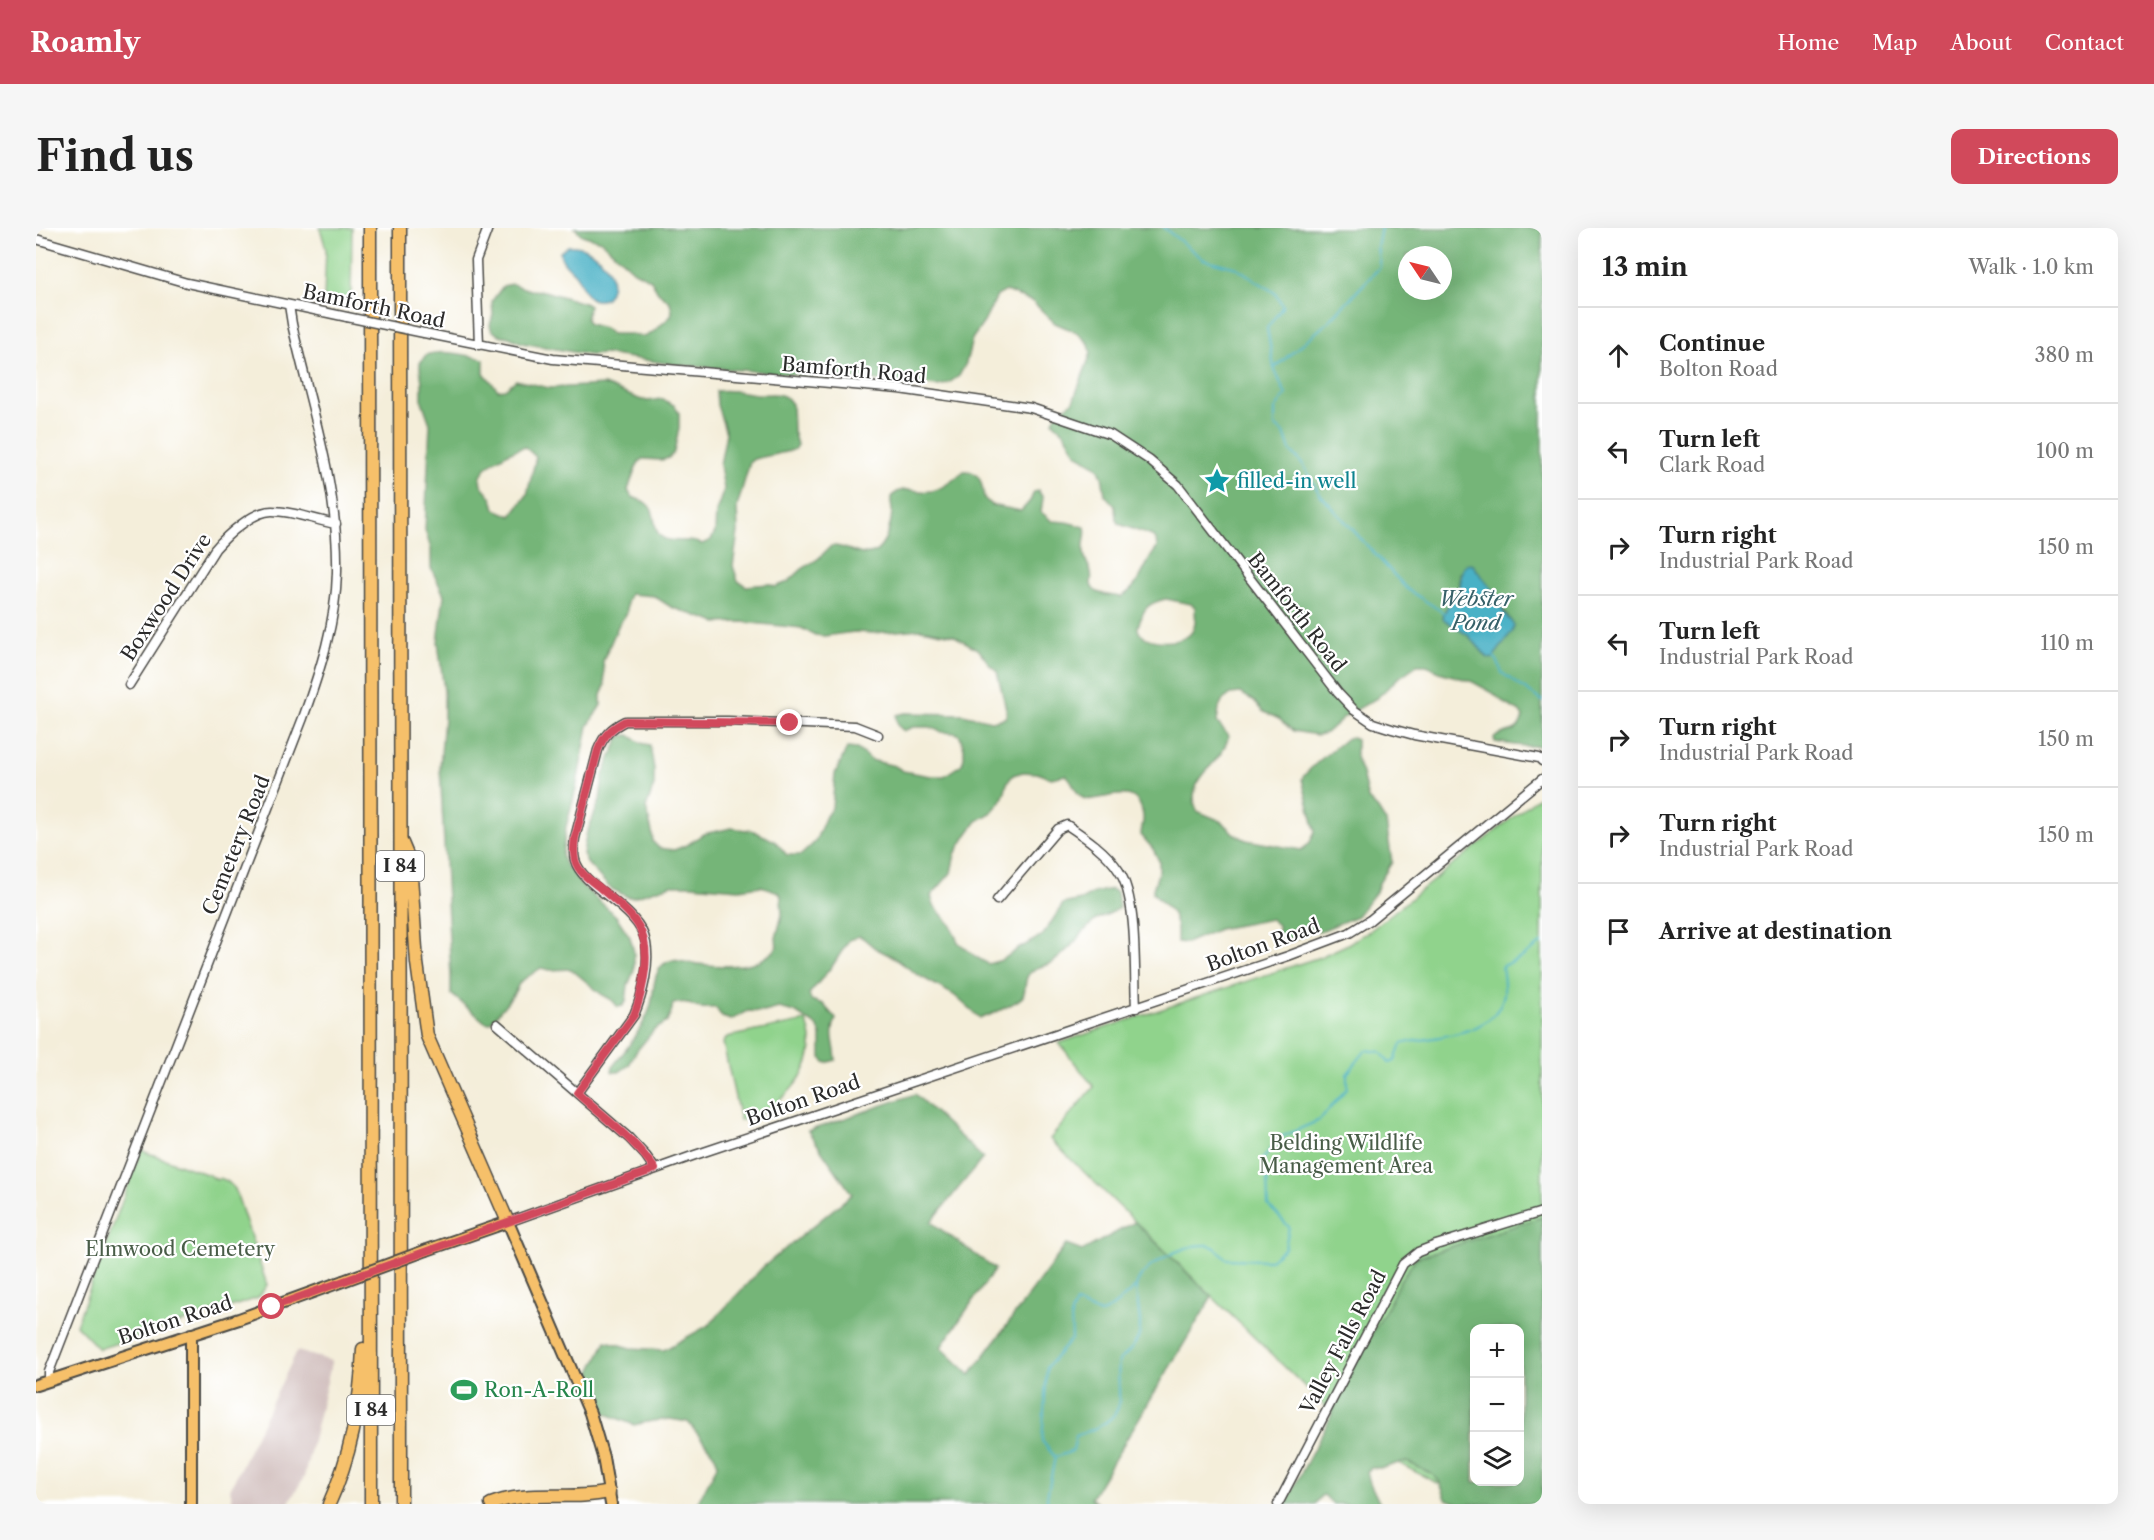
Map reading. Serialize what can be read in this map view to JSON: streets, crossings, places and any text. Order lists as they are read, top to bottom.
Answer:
{
  "streets": {
    "highway": ["I 84"],
    "main road": ["Bolton Road"],
    "street": [
      "Bamforth Road",
      "Boxwood Drive",
      "Cemetery Road",
      "Valley Falls Road"
    ]
  },
  "crossings": [
    ["Bamforth Road", "Cemetery Road"],
    ["Boxwood Drive", "Cemetery Road"],
    ["Cemetery Road", "Bolton Road"]
  ],
  "water": ["Webster Pond"],
  "parks": ["Belding Wildlife Management Area", "Elmwood Cemetery"],
  "places": {
    "place": ["filled-in well"],
    "sports": ["Ron-A-Roll"]
  },
  "north": "top left",
  "page": {
    "header": "Roamly",
    "nav": [
      "Home",
      "Map",
      "About",
      "Contact"
    ],
    "buttons": "Directions",
    "title": "Find us",
    "heading": ["13 min", "Walk · 1.0 km"],
    "list": [
      ["Continue", "Bolton Road", "380 m"],
      ["Turn left", "Clark Road", "100 m"],
      ["Turn right", "Industrial Park Road", "150 m"],
      ["Turn left", "Industrial Park Road", "110 m"],
      ["Turn right", "Industrial Park Road", "150 m"],
      ["Turn right", "Industrial Park Road", "150 m"],
      "Arrive at destination"
    ],
    "map_buttons": ["+", "−"]
  }
}
